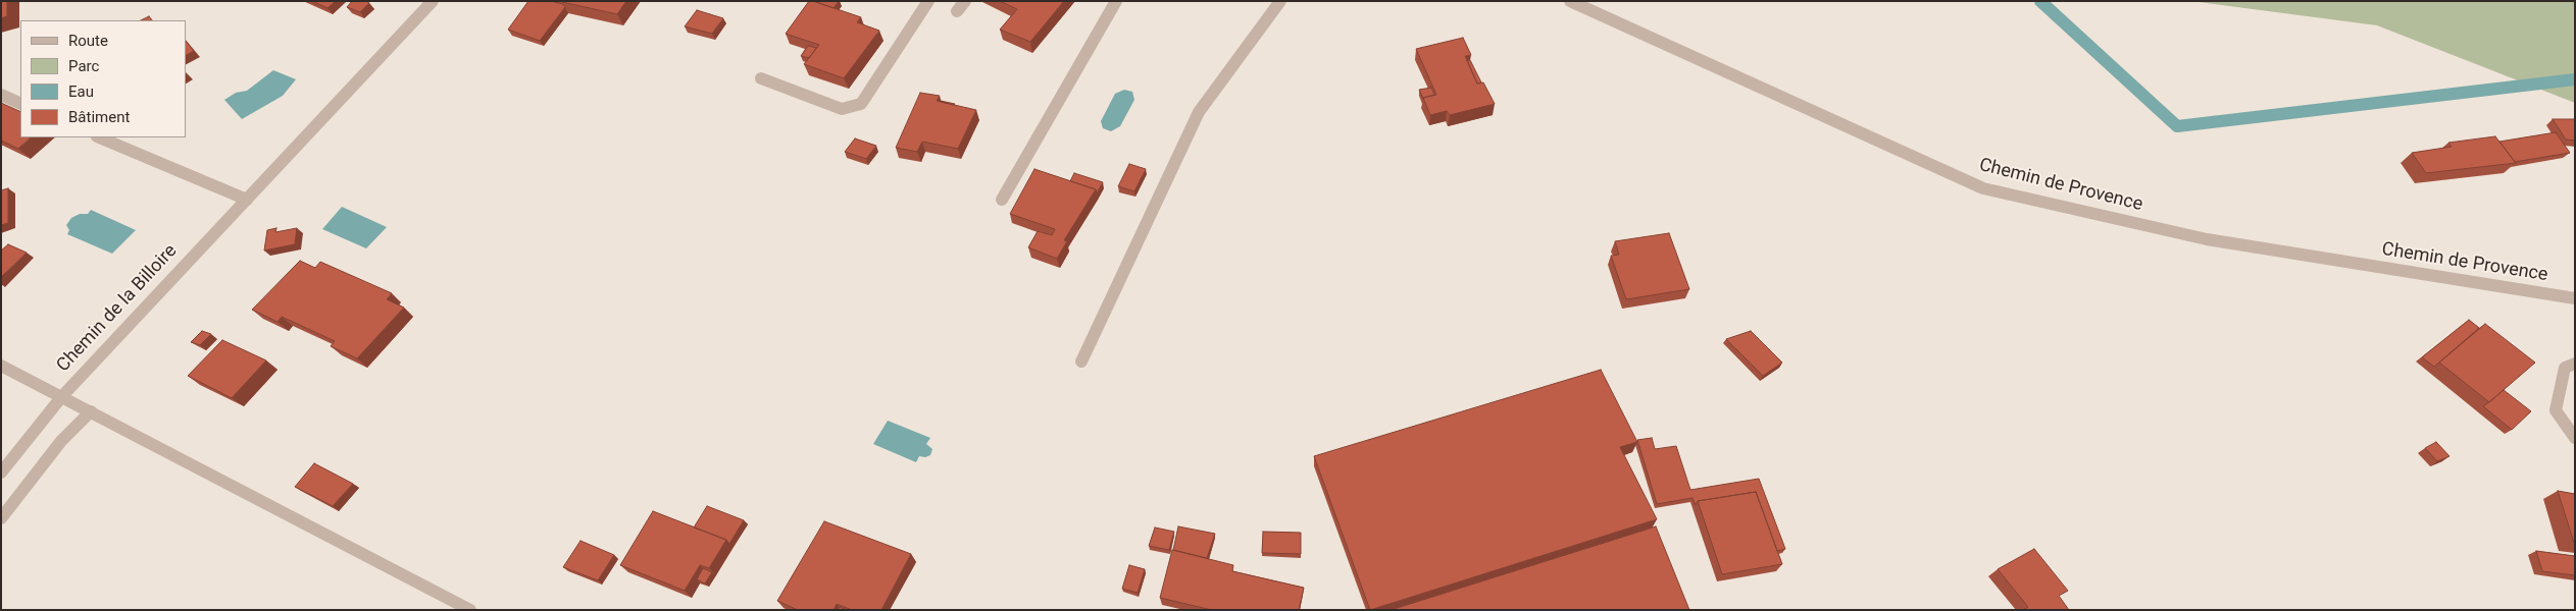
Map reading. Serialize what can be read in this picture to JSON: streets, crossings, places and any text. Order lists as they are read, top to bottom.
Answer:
{
  "streets": {
    "street": ["Chemin de Provence", "Chemin de la Billoire"]
  },
  "legend": [
    "Route",
    "Parc",
    "Eau",
    "Bâtiment"
  ]
}
